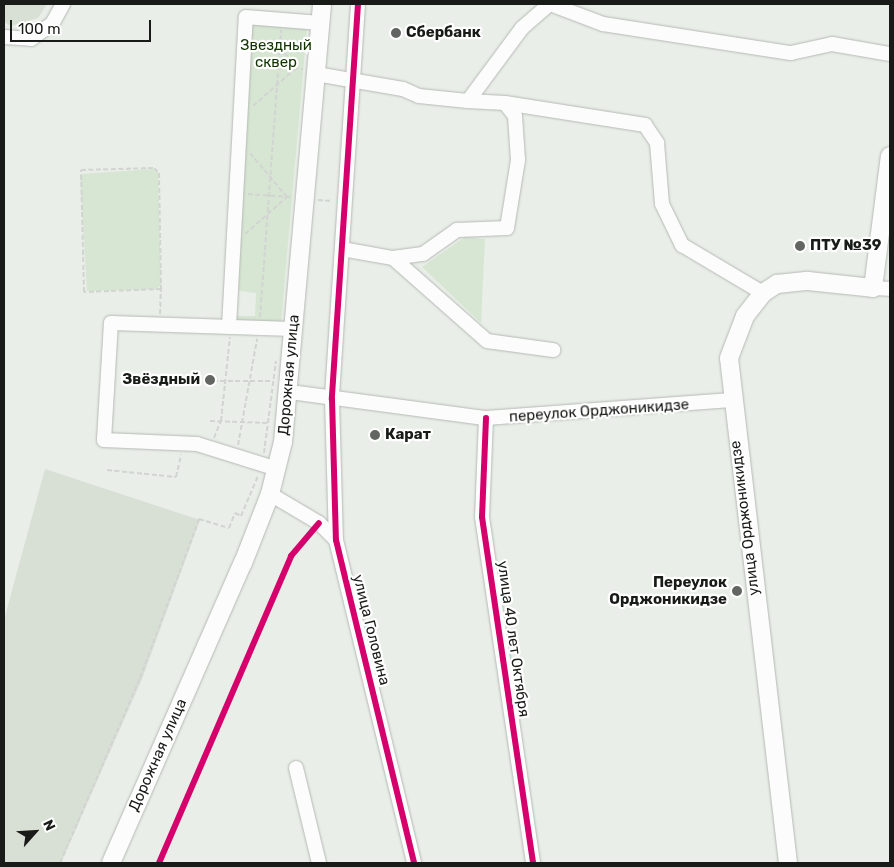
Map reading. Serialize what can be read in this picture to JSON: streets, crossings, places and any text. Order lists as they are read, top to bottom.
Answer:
{
  "streets": {
    "main road": ["Дорожная улица", "улица Орджоникидзе"],
    "street": ["переулок Орджоникидзе", "улица Головина", "улица 40 лет Октября"]
  },
  "crossings": [
    ["Дорожная улица", "переулок Орджоникидзе"],
    ["переулок Орджоникидзе", "улица Орджоникидзе"],
    ["переулок Орджоникидзе", "улица Головина"],
    ["переулок Орджоникидзе", "улица 40 лет Октября"]
  ],
  "parks": ["Звездный сквер"],
  "places": [
    "Сбербанк",
    "ПТУ №39",
    "Звёздный",
    "Карат",
    "Переулок Орджоникидзе"
  ],
  "scale_bar": "100 m",
  "north": "top right"
}
